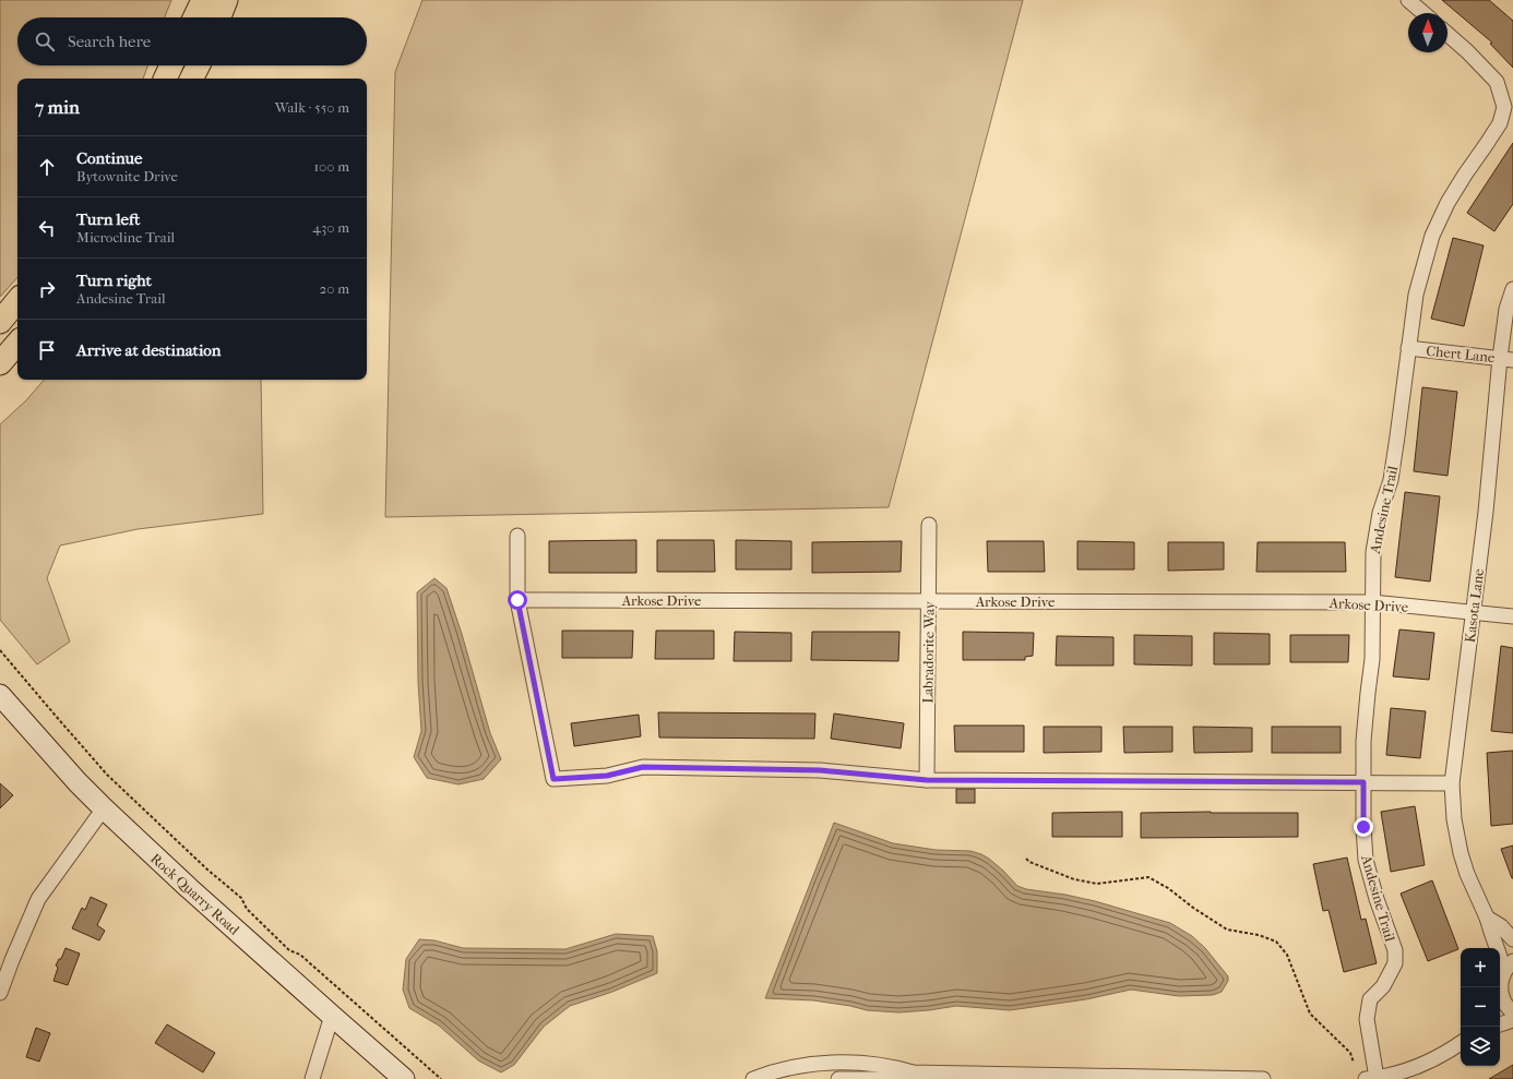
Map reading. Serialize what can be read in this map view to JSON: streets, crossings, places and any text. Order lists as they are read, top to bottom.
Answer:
{
  "streets": {
    "main road": ["Rock Quarry Road"],
    "street": [
      "Chert Lane",
      "Andesine Trail",
      "Arkose Drive",
      "Kasota Lane",
      "Labradorite Way"
    ]
  },
  "crossings": [
    ["Chert Lane", "Andesine Trail"],
    ["Chert Lane", "Kasota Lane"],
    ["Andesine Trail", "Arkose Drive"],
    ["Arkose Drive", "Kasota Lane"],
    ["Arkose Drive", "Labradorite Way"]
  ],
  "north": "top",
  "page": {
    "search": "Search here",
    "heading": ["7 min", "Walk · 550 m"],
    "list": [
      ["Continue", "Bytownite Drive", "100 m"],
      ["Turn left", "Microcline Trail", "430 m"],
      ["Turn right", "Andesine Trail", "20 m"],
      "Arrive at destination"
    ],
    "map_buttons": ["+", "−"]
  }
}
